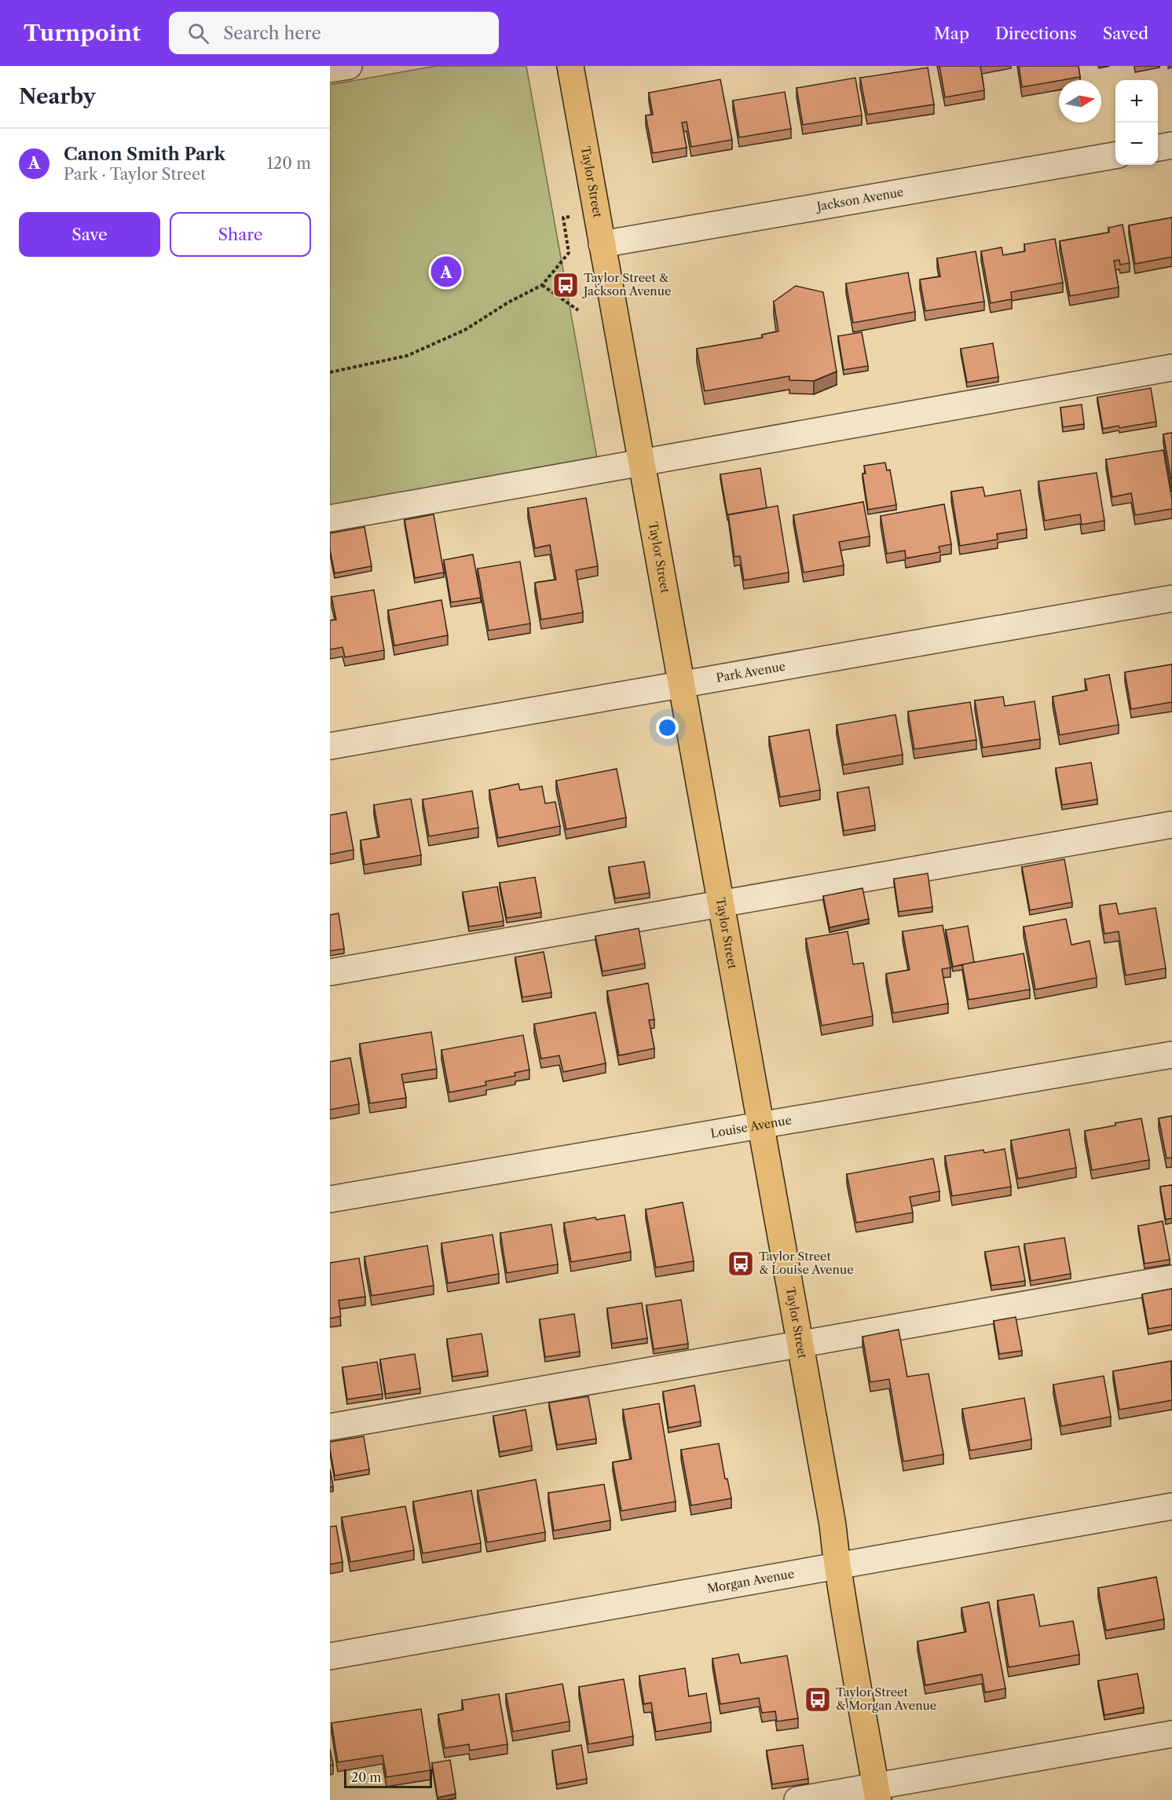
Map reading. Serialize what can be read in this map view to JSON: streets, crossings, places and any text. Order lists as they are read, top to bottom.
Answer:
{
  "streets": {
    "main road": ["Taylor Street"],
    "street": [
      "Jackson Avenue",
      "Park Avenue",
      "Louise Avenue",
      "Morgan Avenue"
    ]
  },
  "crossings": [
    ["Taylor Street", "Jackson Avenue"],
    ["Taylor Street", "Park Avenue"],
    ["Taylor Street", "Louise Avenue"],
    ["Taylor Street", "Morgan Avenue"]
  ],
  "places": {
    "bus stop": ["Taylor Street & Jackson Avenue", "Taylor Street & Louise Avenue", "Taylor Street & Morgan Avenue"]
  },
  "scale_bar": "20 m",
  "north": "right",
  "page": {
    "header": "Turnpoint",
    "search": "Search here",
    "nav": ["Map", "Directions", "Saved"],
    "heading": "Nearby",
    "map_buttons": ["+", "−"],
    "list": [
      {
        "mark": "A",
        "name": "Canon Smith Park",
        "note": "Park · Taylor Street",
        "value": "120 m"
      }
    ],
    "buttons": ["Save", "Share"],
    "pins": "A",
    "scale": "20 m"
  }
}
